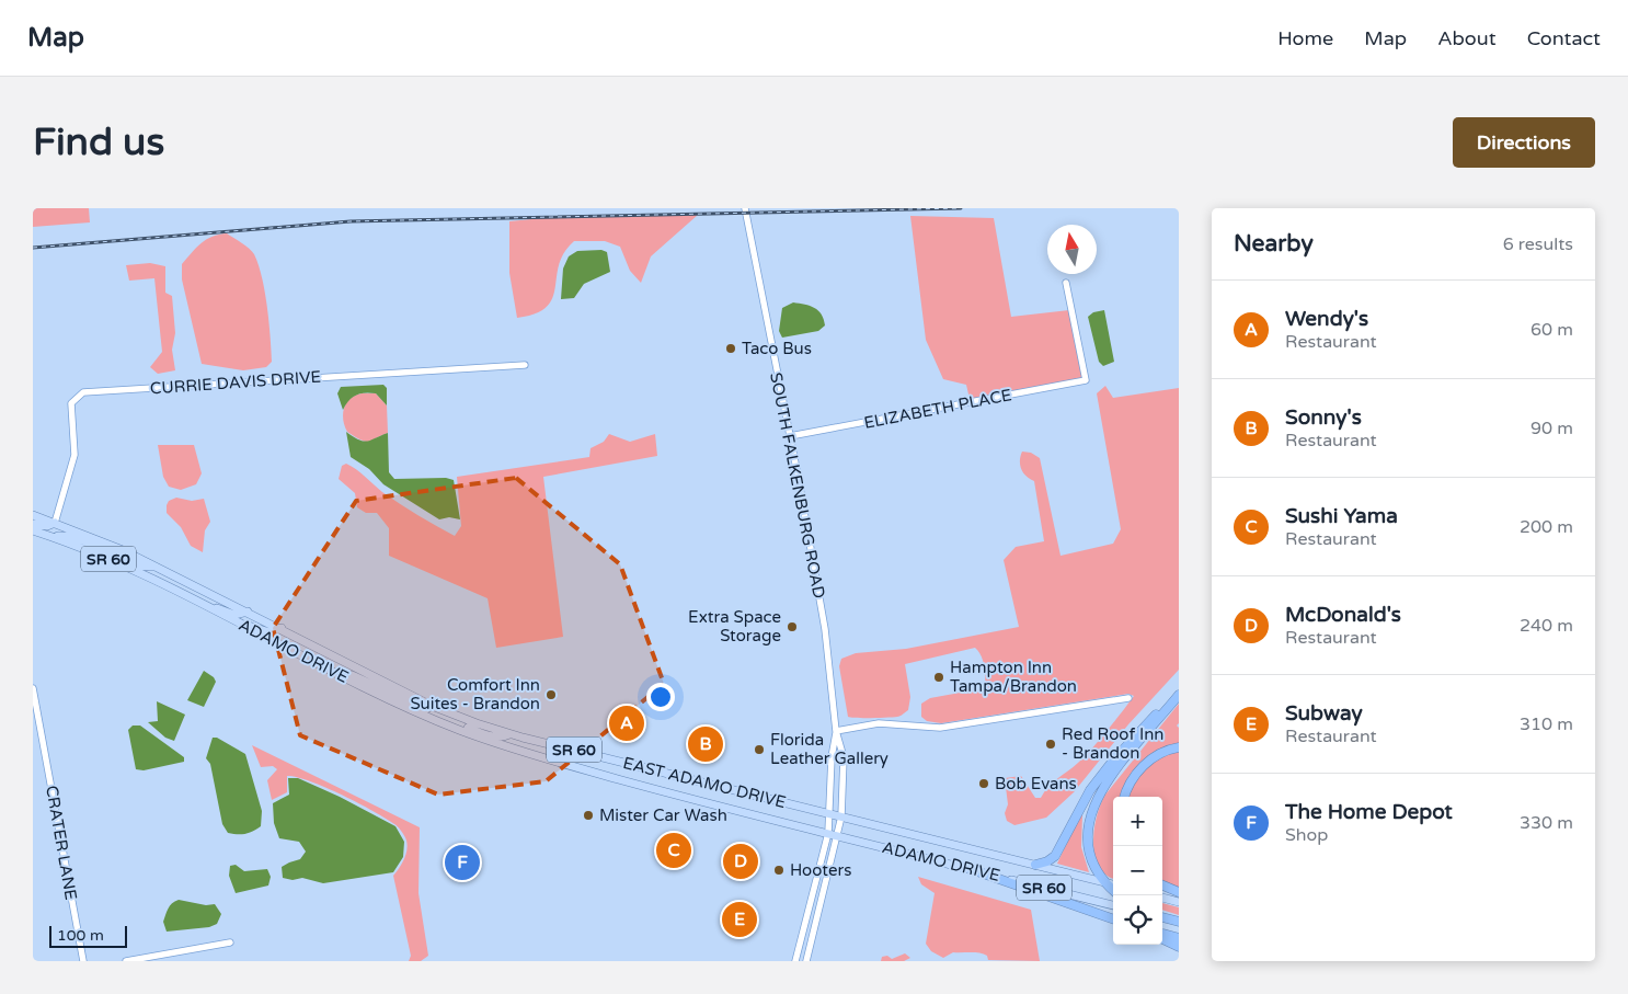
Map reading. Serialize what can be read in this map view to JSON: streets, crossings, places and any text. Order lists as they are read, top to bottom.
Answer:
{
  "streets": {
    "main road": ["SR 60", "ADAMO DRIVE", "EAST ADAMO DRIVE"],
    "street": [
      "CURRIE DAVIS DRIVE",
      "ELIZABETH PLACE",
      "SOUTH FALKENBURG ROAD",
      "CRATER LANE"
    ]
  },
  "crossings": [
    ["CURRIE DAVIS DRIVE", "ADAMO DRIVE"],
    ["ELIZABETH PLACE", "SOUTH FALKENBURG ROAD"],
    ["SOUTH FALKENBURG ROAD", "ADAMO DRIVE"],
    ["SOUTH FALKENBURG ROAD", "EAST ADAMO DRIVE"],
    ["ADAMO DRIVE", "EAST ADAMO DRIVE"]
  ],
  "places": [
    "Taco Bus",
    "Extra Space Storage",
    "Hampton Inn Tampa/Brandon",
    "Comfort Inn Suites - Brandon",
    "Red Roof Inn - Brandon",
    "Florida Leather Gallery",
    "Bob Evans",
    "Mister Car Wash",
    "Hooters"
  ],
  "scale_bar": "100 m",
  "north": "top",
  "page": {
    "header": "Map",
    "nav": [
      "Home",
      "Map",
      "About",
      "Contact"
    ],
    "buttons": "Directions",
    "title": "Find us",
    "heading": ["Nearby", "6 results"],
    "list": [
      {
        "mark": "A",
        "name": "Wendy's",
        "note": "Restaurant",
        "value": "60 m"
      },
      {
        "mark": "B",
        "name": "Sonny's",
        "note": "Restaurant",
        "value": "90 m"
      },
      {
        "mark": "C",
        "name": "Sushi Yama",
        "note": "Restaurant",
        "value": "200 m"
      },
      {
        "mark": "D",
        "name": "McDonald's",
        "note": "Restaurant",
        "value": "240 m"
      },
      {
        "mark": "E",
        "name": "Subway",
        "note": "Restaurant",
        "value": "310 m"
      },
      {
        "mark": "F",
        "name": "The Home Depot",
        "note": "Shop",
        "value": "330 m"
      }
    ],
    "pins": [
      "A",
      "B",
      "C",
      "D",
      "F",
      "E"
    ],
    "map_buttons": ["+", "−"],
    "scale": "100 m"
  }
}
